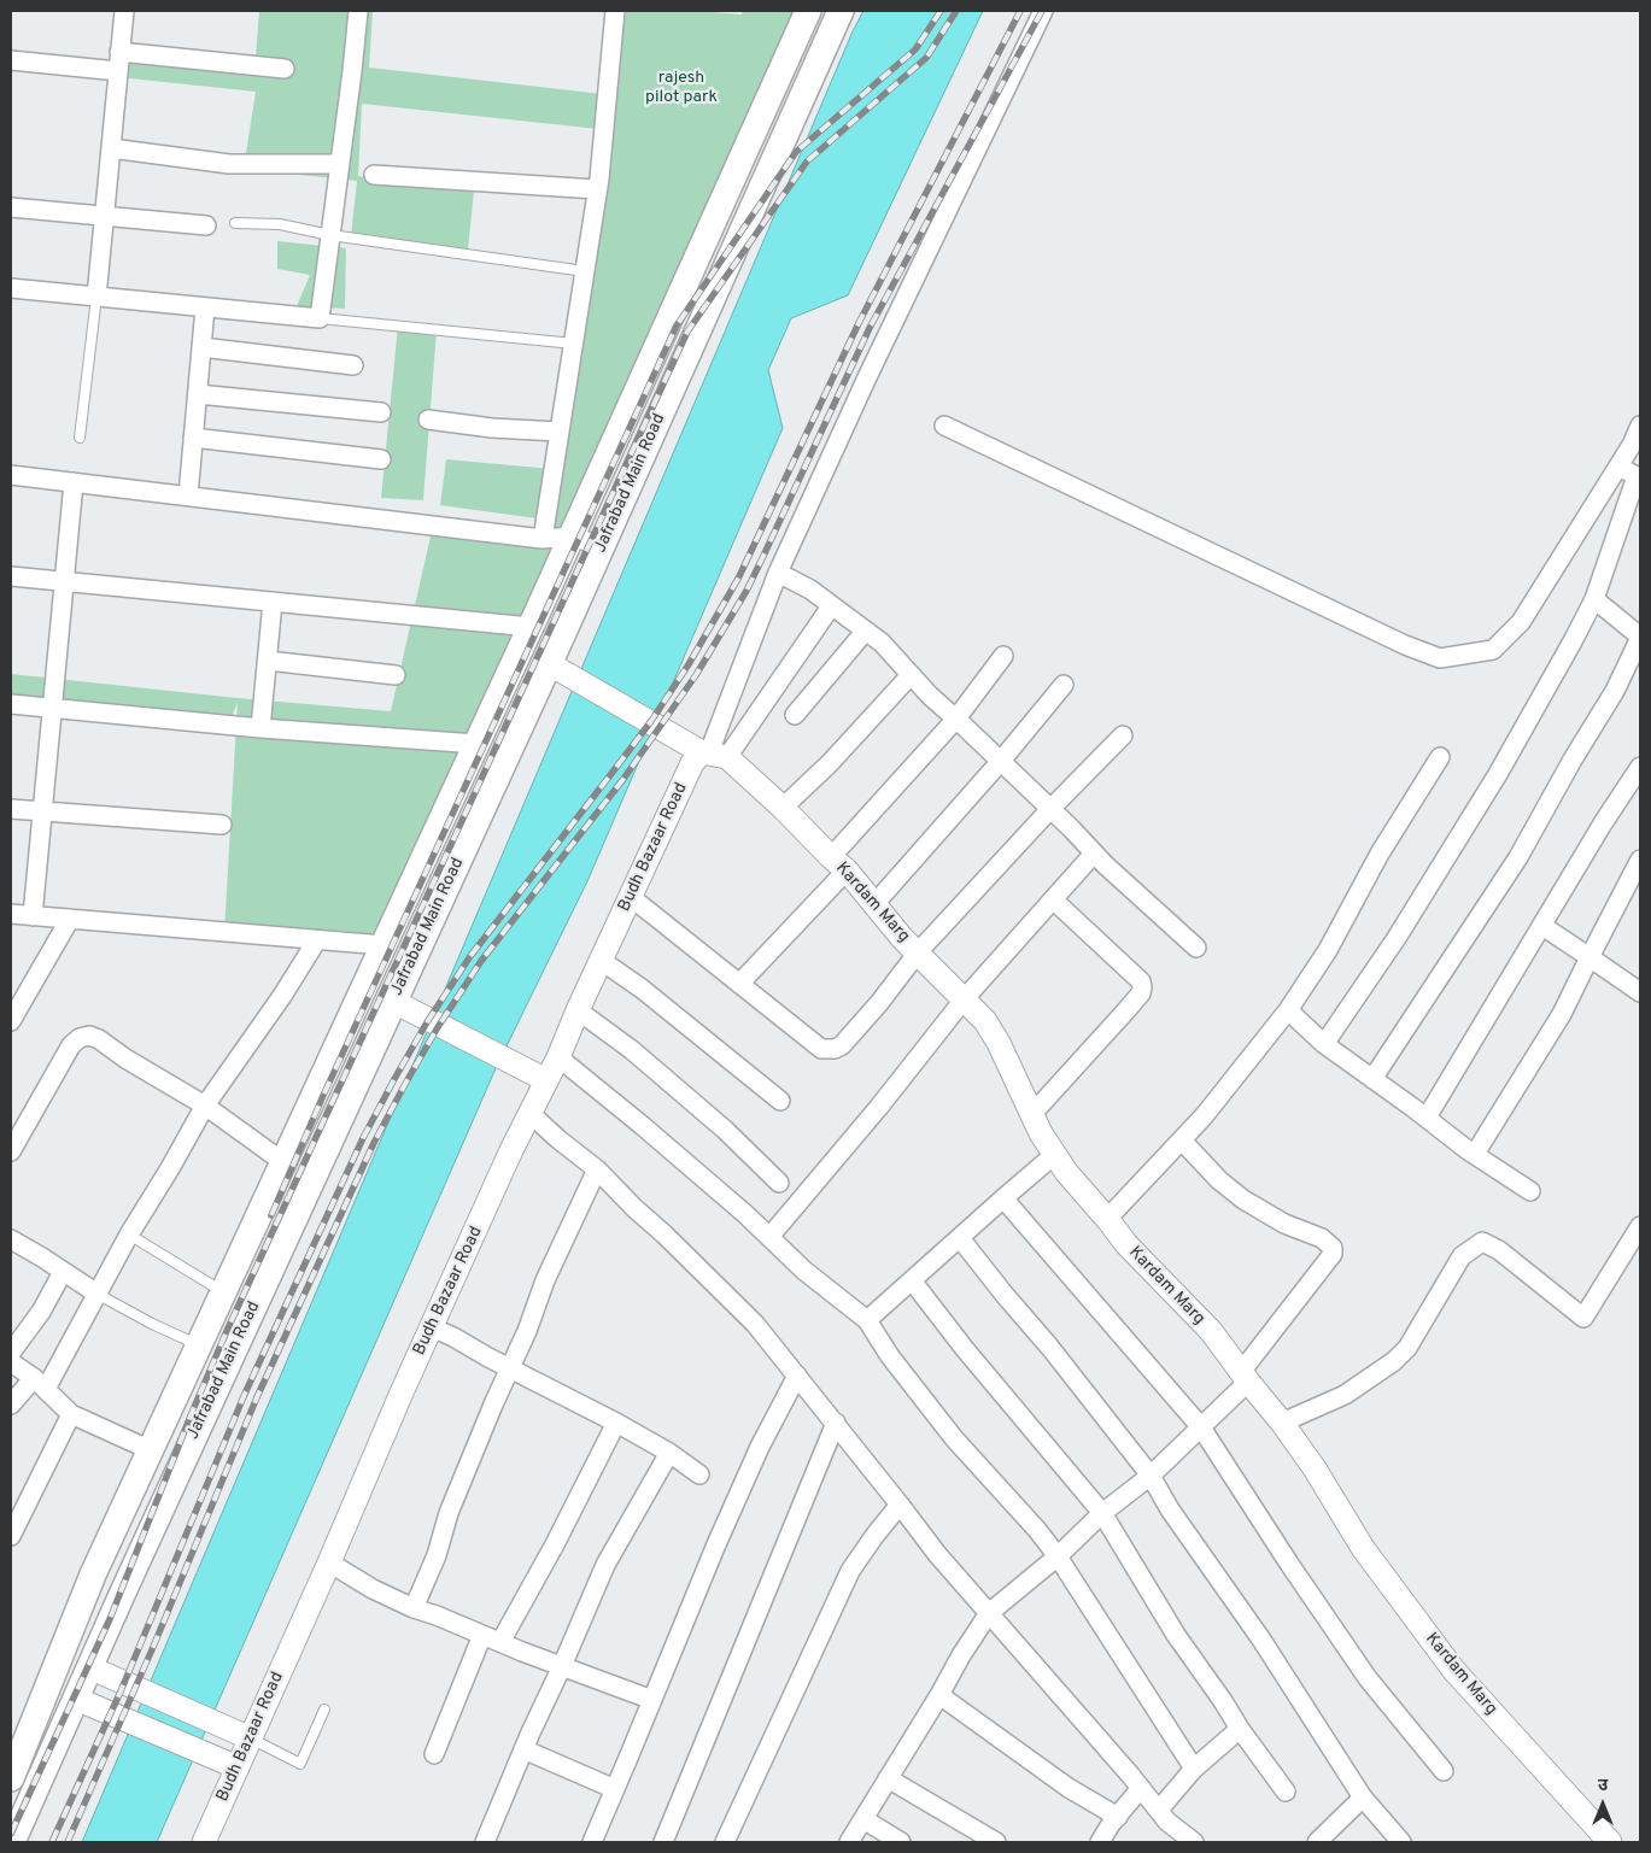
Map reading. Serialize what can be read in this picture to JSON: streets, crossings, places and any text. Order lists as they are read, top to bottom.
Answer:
{
  "streets": {
    "main road": ["Jafrabad Main Road"],
    "street": ["Budh Bazaar Road", "Kardam Marg"]
  },
  "crossings": [
    ["Jafrabad Main Road", "Kardam Marg"],
    ["Budh Bazaar Road", "Kardam Marg"]
  ],
  "parks": ["rajesh pilot park"],
  "north": "top"
}
